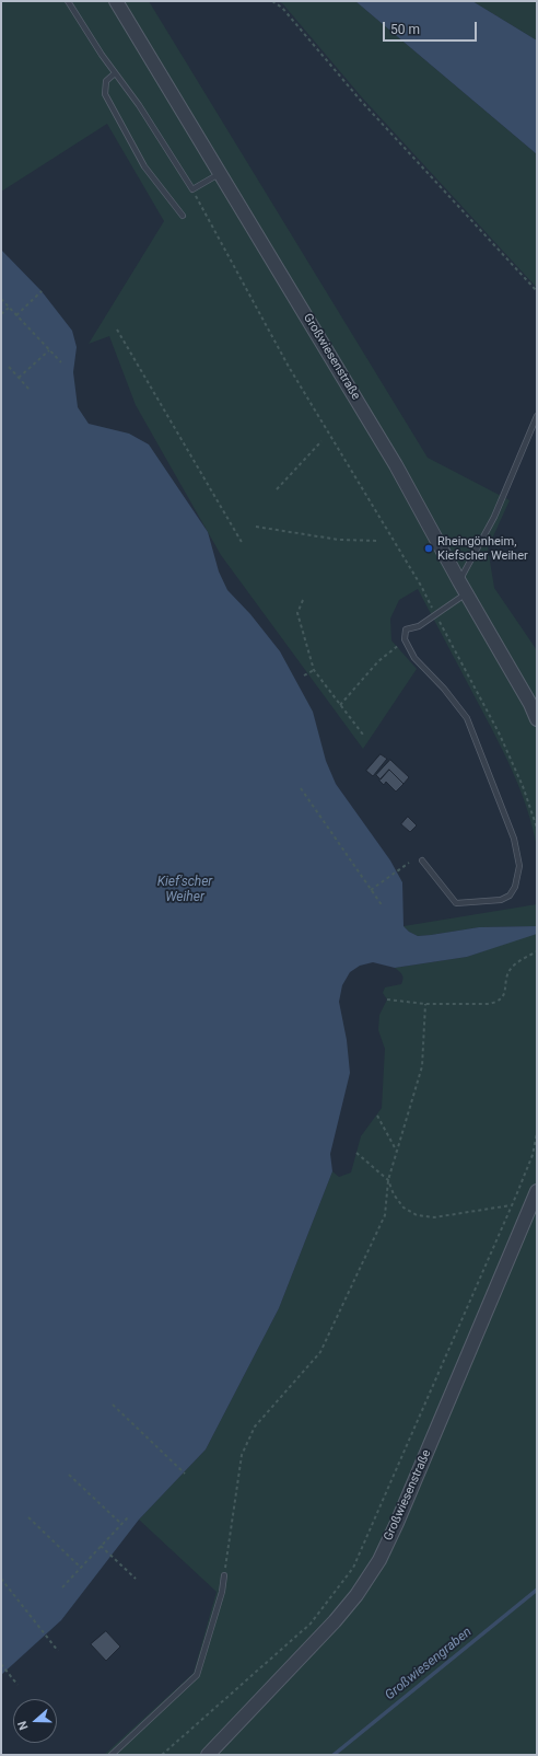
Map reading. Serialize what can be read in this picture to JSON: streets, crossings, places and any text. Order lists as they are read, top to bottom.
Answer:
{
  "streets": {
    "street": ["Großwiesenstraße"]
  },
  "water": ["Kief'scher Weiher", "Großwiesengraben"],
  "places": ["Rheingönheim, Kiefscher Weiher"],
  "scale_bar": "50 m",
  "north": "left"
}
